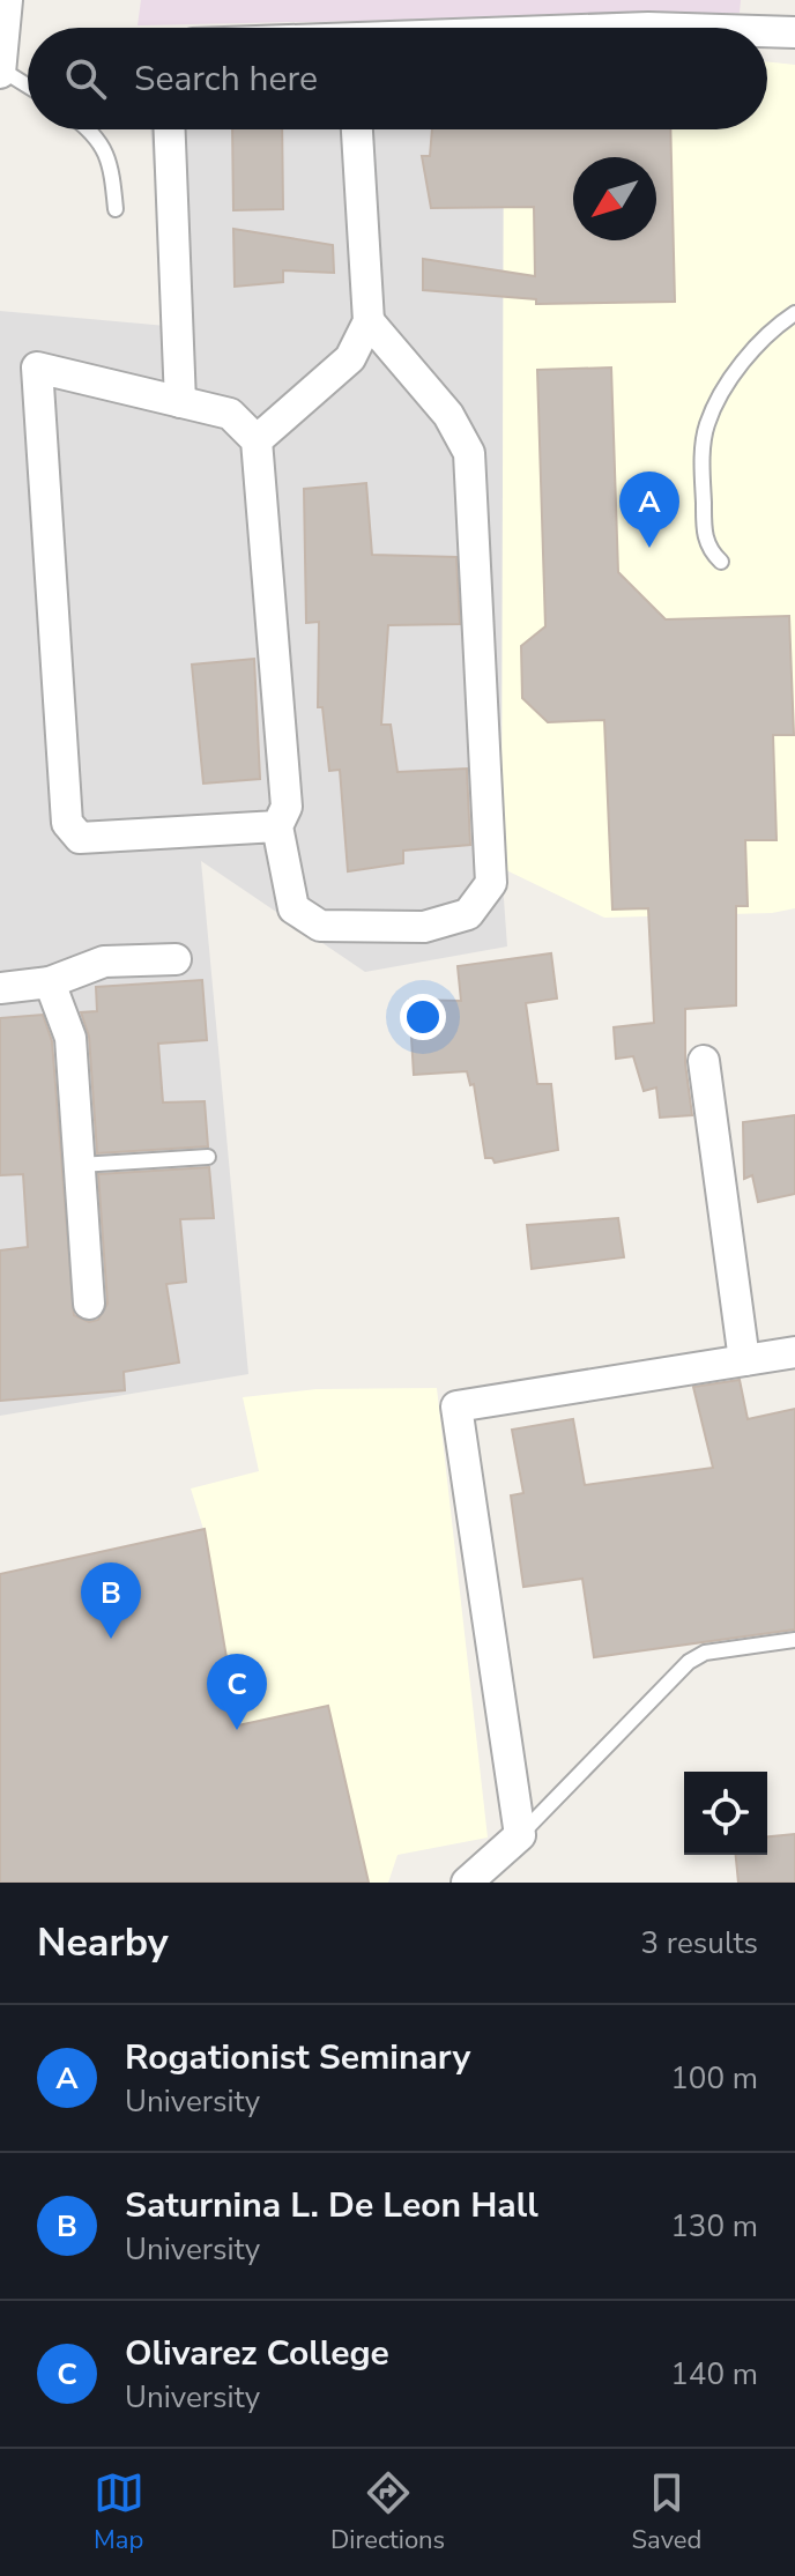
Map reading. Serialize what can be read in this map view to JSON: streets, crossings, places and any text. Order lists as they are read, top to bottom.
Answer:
{
  "north": "bottom left",
  "page": {
    "search": "Search here",
    "pins": ["A", "B", "C"],
    "heading": ["Nearby", "3 results"],
    "list": [
      {
        "mark": "A",
        "name": "Rogationist Seminary",
        "note": "University",
        "value": "100 m"
      },
      {
        "mark": "B",
        "name": "Saturnina L. De Leon Hall",
        "note": "University",
        "value": "130 m"
      },
      {
        "mark": "C",
        "name": "Olivarez College",
        "note": "University",
        "value": "140 m"
      }
    ],
    "nav": ["Map", "Directions", "Saved"]
  }
}
